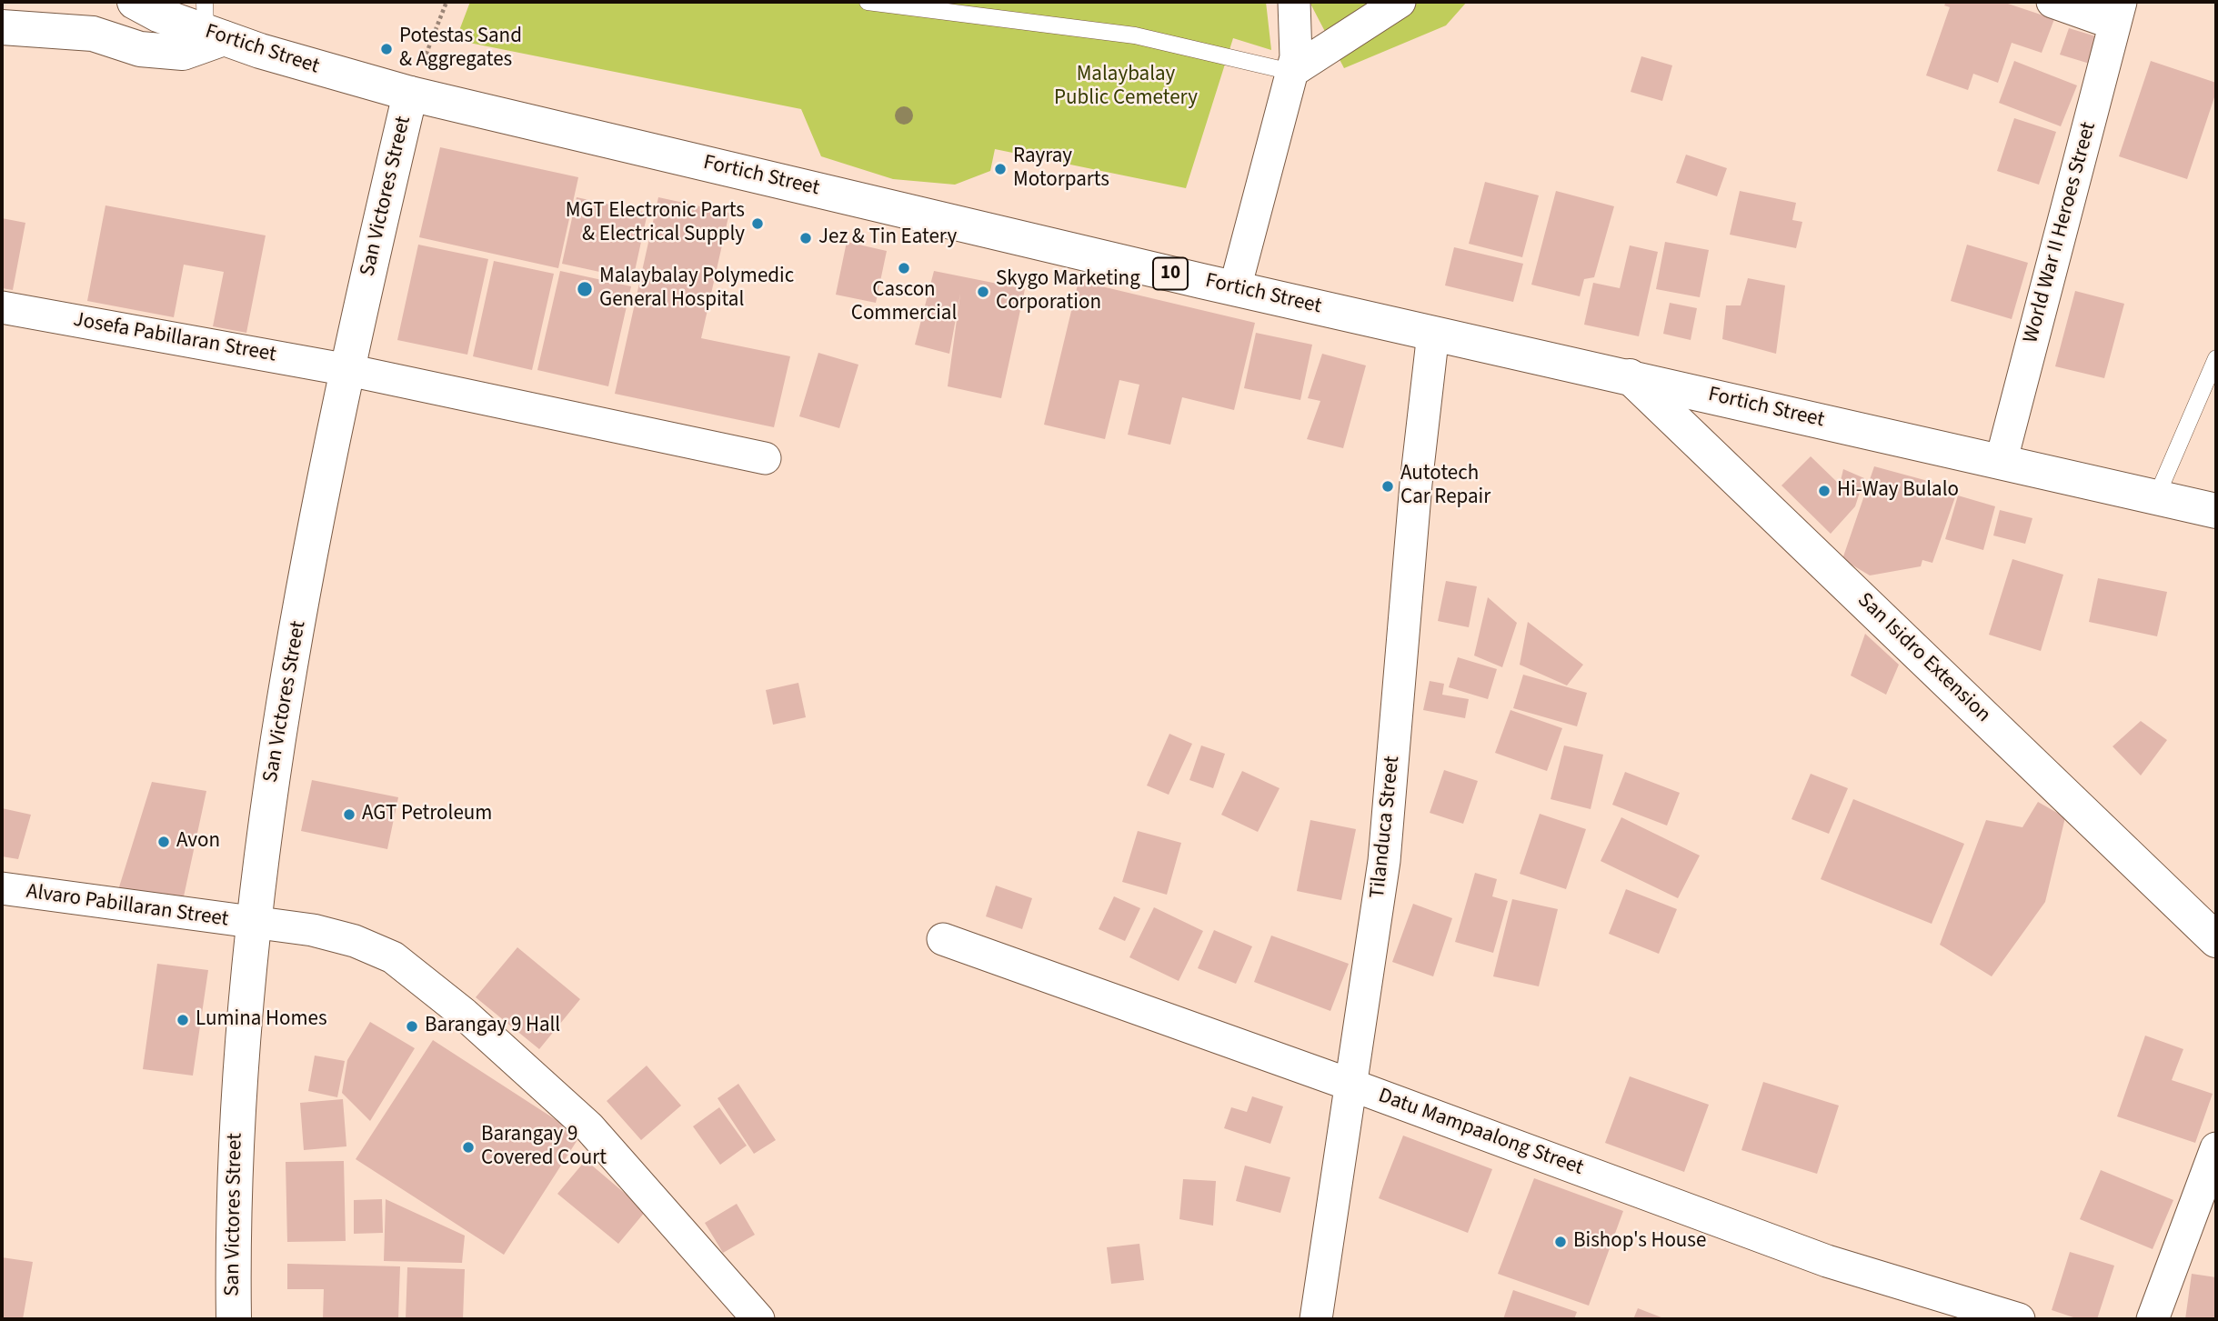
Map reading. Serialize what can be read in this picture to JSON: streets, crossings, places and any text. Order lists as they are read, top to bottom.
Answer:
{
  "streets": {
    "main road": [
      "Fortich Street",
      "San Victores Street",
      "10",
      "San Isidro Extension"
    ],
    "street": [
      "World War II Heroes Street",
      "Josefa Pabillaran Street",
      "Tilanduca Street",
      "Alvaro Pabillaran Street",
      "Datu Mampaalong Street"
    ]
  },
  "crossings": [
    ["Fortich Street", "San Victores Street"],
    ["Fortich Street", "World War II Heroes Street"],
    ["Fortich Street", "San Isidro Extension"],
    ["Fortich Street", "Tilanduca Street"],
    ["San Victores Street", "Josefa Pabillaran Street"],
    ["San Victores Street", "Alvaro Pabillaran Street"],
    ["Tilanduca Street", "Datu Mampaalong Street"]
  ],
  "parks": ["Malaybalay Public Cemetery"],
  "places": [
    "Potestas Sand & Aggregates",
    "Rayray Motorparts",
    "MGT Electronic Parts & Electrical Supply",
    "Jez & Tin Eatery",
    "Cascon Commercial",
    "Malaybalay Polymedic General Hospital",
    "Skygo Marketing Corporation",
    "Autotech Car Repair",
    "Hi-Way Bulalo",
    "AGT Petroleum",
    "Avon",
    "Lumina Homes",
    "Barangay 9 Hall",
    "Barangay 9 Covered Court",
    "Bishop's House"
  ]
}
